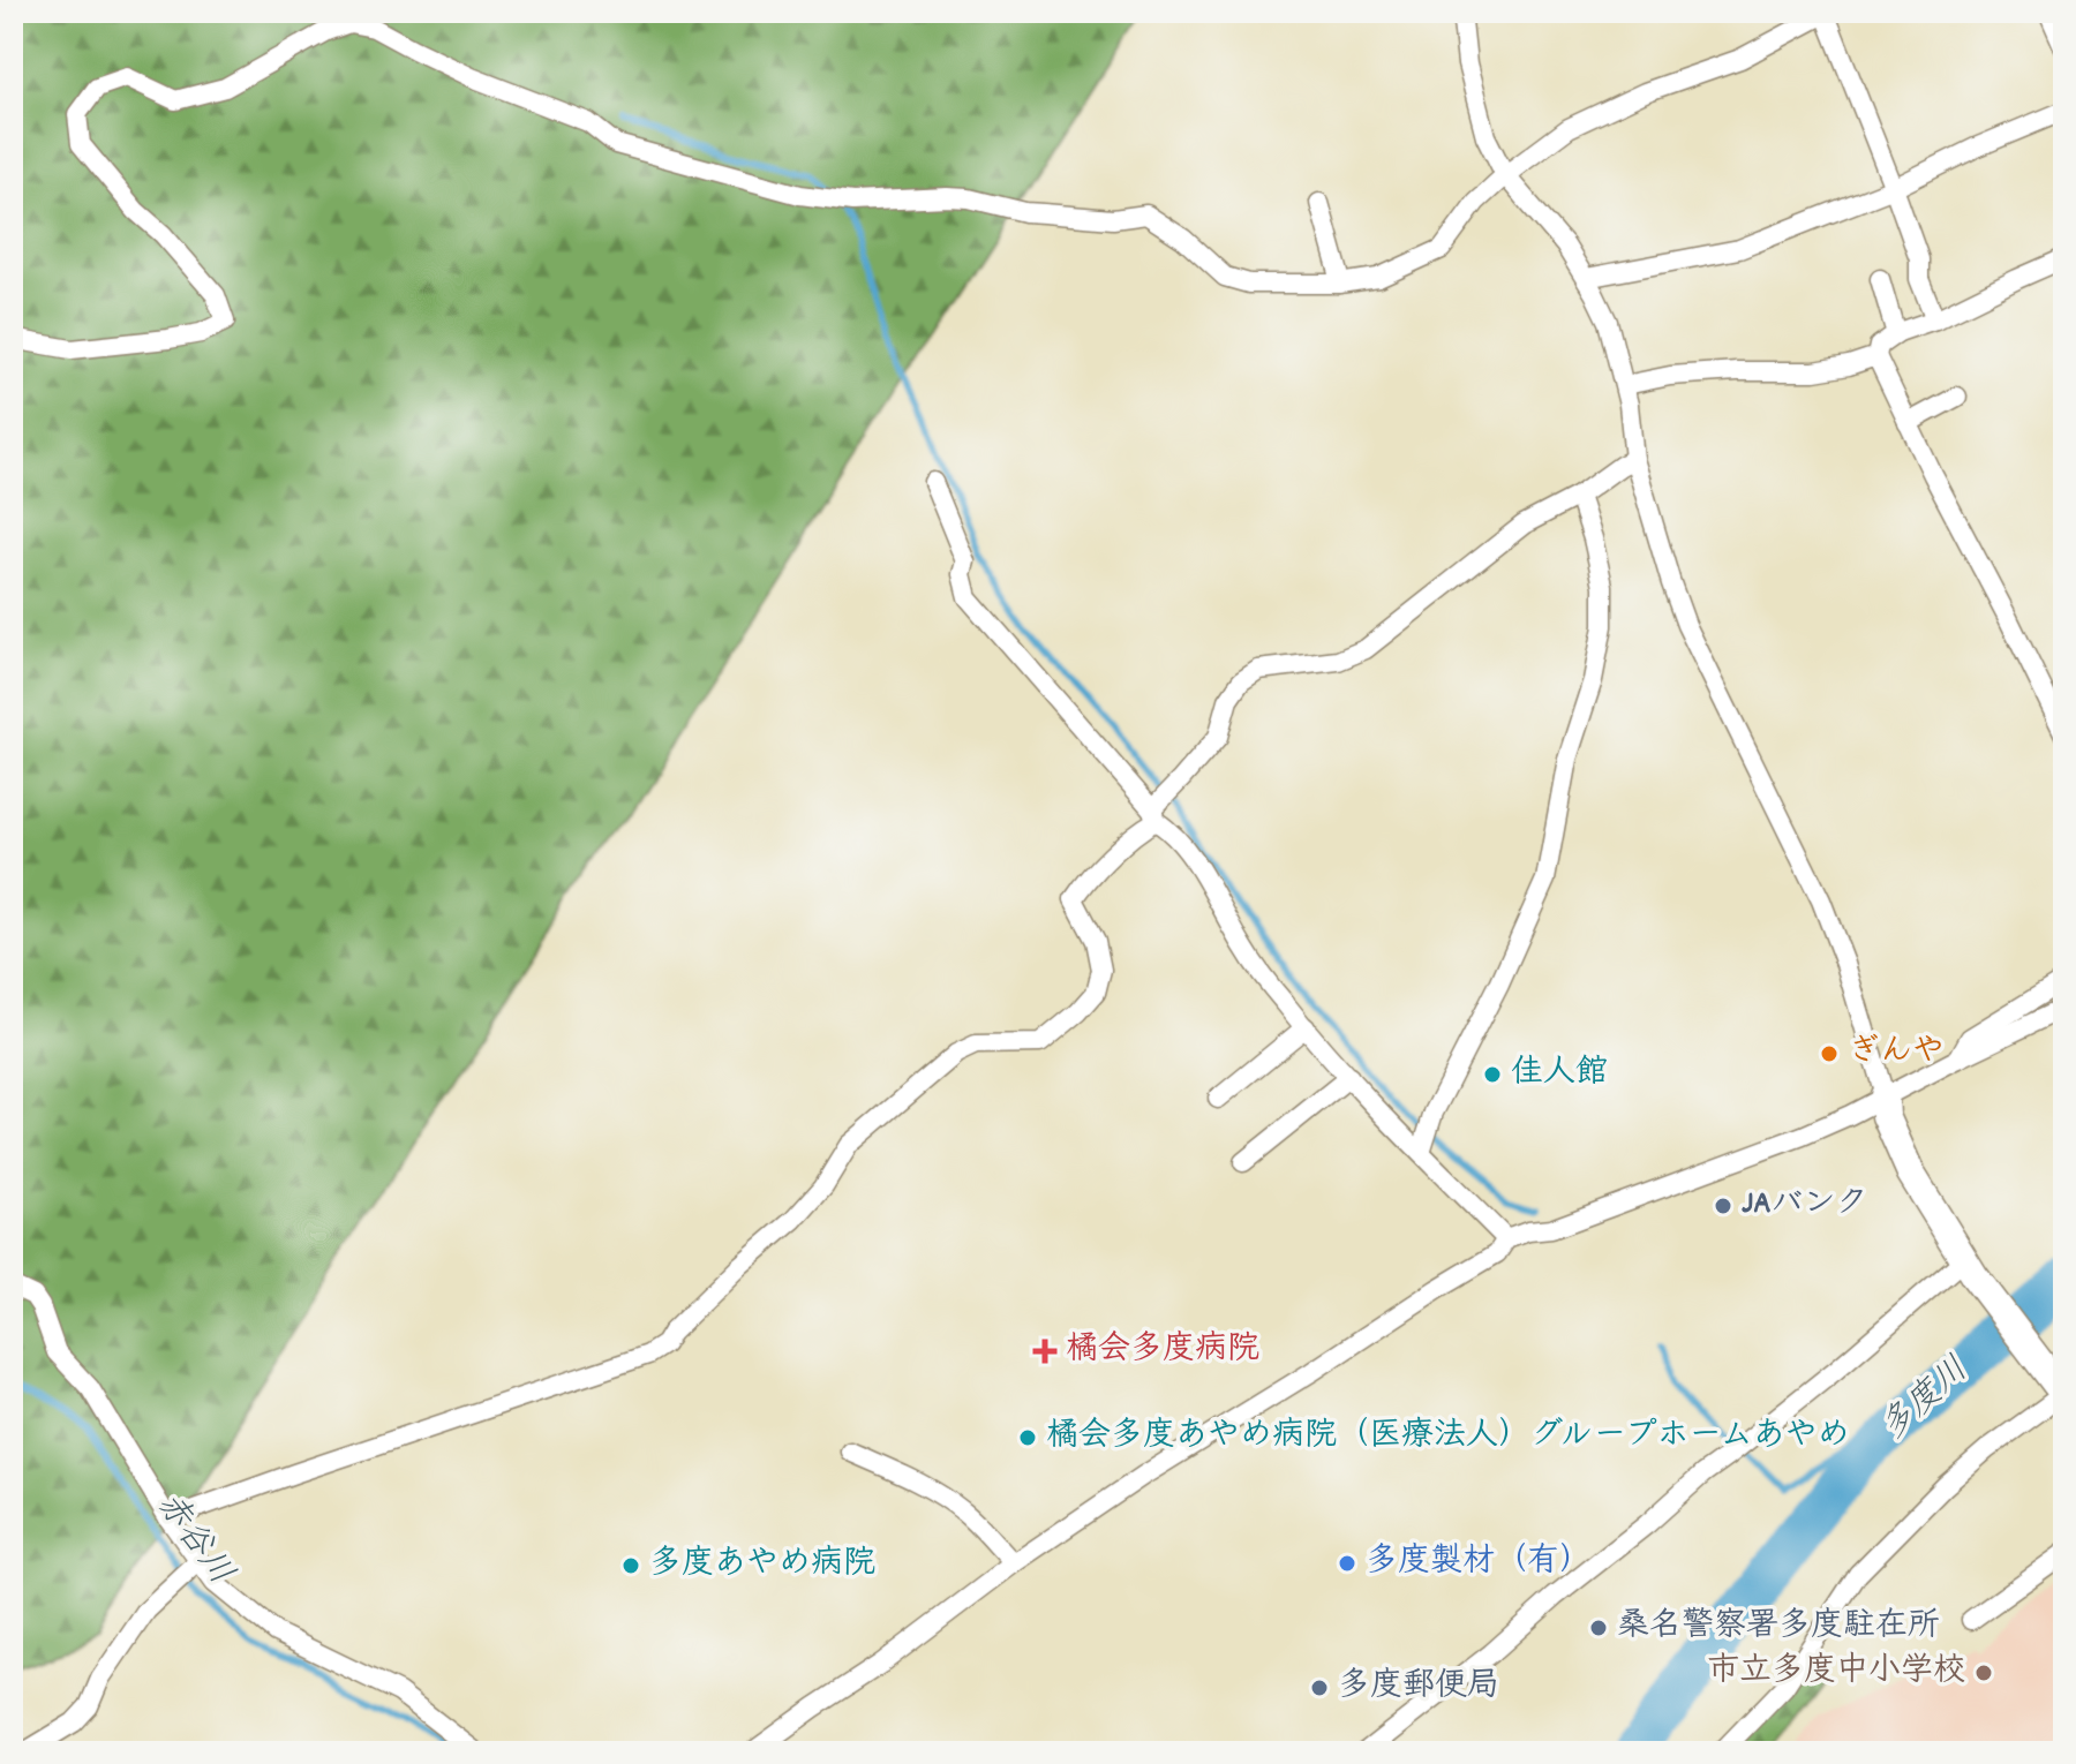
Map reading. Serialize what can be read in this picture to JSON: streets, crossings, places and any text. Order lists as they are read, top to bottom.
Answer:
{
  "water": ["多度川", "赤谷川"],
  "places": {
    "other": [
      "ぎんや",
      "佳人館",
      "JAバンク",
      "橘会多度あやめ病院（医療法人）グループホームあやめ",
      "多度製材（有）",
      "多度あやめ病院",
      "桑名警察署多度駐在所",
      "市立多度中小学校",
      "多度郵便局"
    ],
    "health": ["橘会多度病院"]
  }
}
